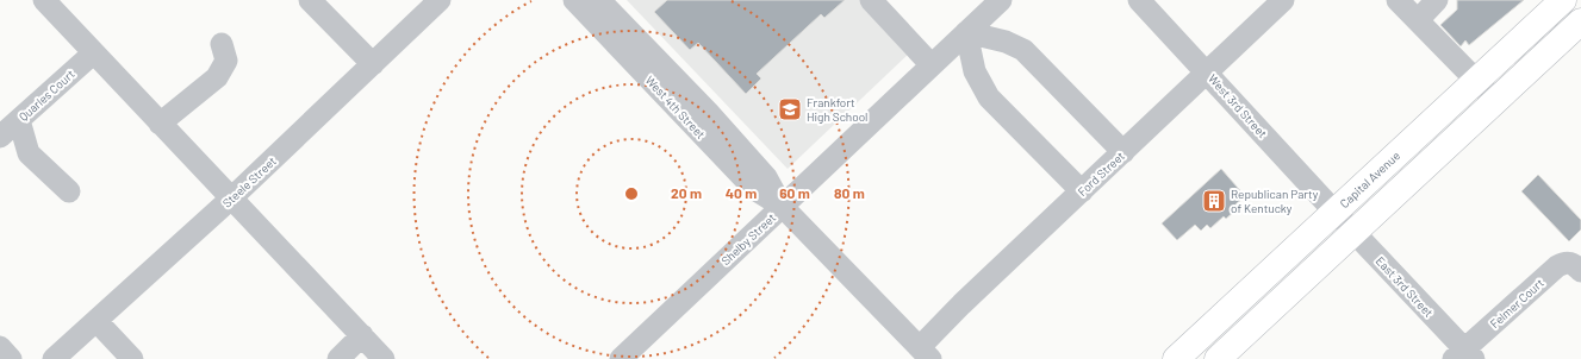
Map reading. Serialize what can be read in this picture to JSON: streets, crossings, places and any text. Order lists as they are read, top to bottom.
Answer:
{
  "streets": {
    "main road": ["Capital Avenue"],
    "street": [
      "Quarles Court",
      "West 3rd Street",
      "West 4th Street",
      "Ford Street",
      "Steele Street",
      "Shelby Street",
      "East 3rd Street",
      "Felmer Court"
    ]
  },
  "crossings": [
    ["West 3rd Street", "Ford Street"],
    ["West 3rd Street", "Capital Avenue"],
    ["West 3rd Street", "East 3rd Street"],
    ["West 4th Street", "Ford Street"],
    ["West 4th Street", "Shelby Street"],
    ["Capital Avenue", "East 3rd Street"],
    ["East 3rd Street", "Felmer Court"]
  ],
  "places": {
    "school or university": ["Frankfort High School"],
    "building": ["Republican Party of Kentucky"]
  },
  "rings": [
    "20 m",
    "40 m",
    "60 m",
    "80 m"
  ]
}
